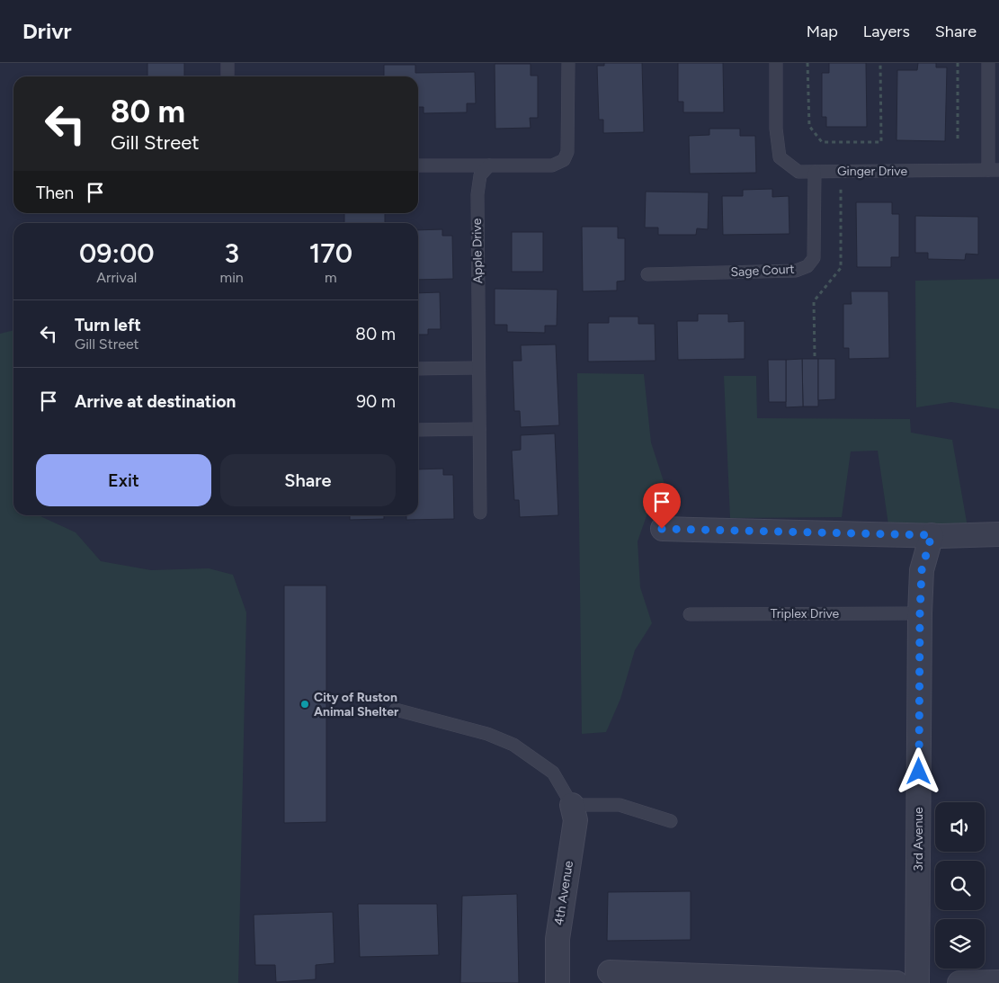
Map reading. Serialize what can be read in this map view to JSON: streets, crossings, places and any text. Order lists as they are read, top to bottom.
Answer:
{
  "streets": {
    "street": ["3rd Avenue", "4th Avenue"],
    "lane": [
      "Ginger Drive",
      "Apple Drive",
      "Sage Court",
      "Triplex Drive"
    ]
  },
  "crossings": [
    ["Ginger Drive", "Sage Court"],
    ["Triplex Drive", "3rd Avenue"]
  ],
  "places": ["City of Ruston Animal Shelter"],
  "page": {
    "header": "Drivr",
    "nav": ["Map", "Layers", "Share"],
    "turn": ["80 m", "Gill Street"],
    "then": "Then",
    "eta": [
      "09:00",
      "Arrival",
      "3",
      "min",
      "170",
      "m"
    ],
    "list": [
      {
        "name": "Turn left",
        "note": "Gill Street",
        "value": "80 m"
      },
      {
        "name": "Arrive at destination",
        "value": "90 m"
      }
    ],
    "buttons": ["Exit", "Share"]
  }
}
